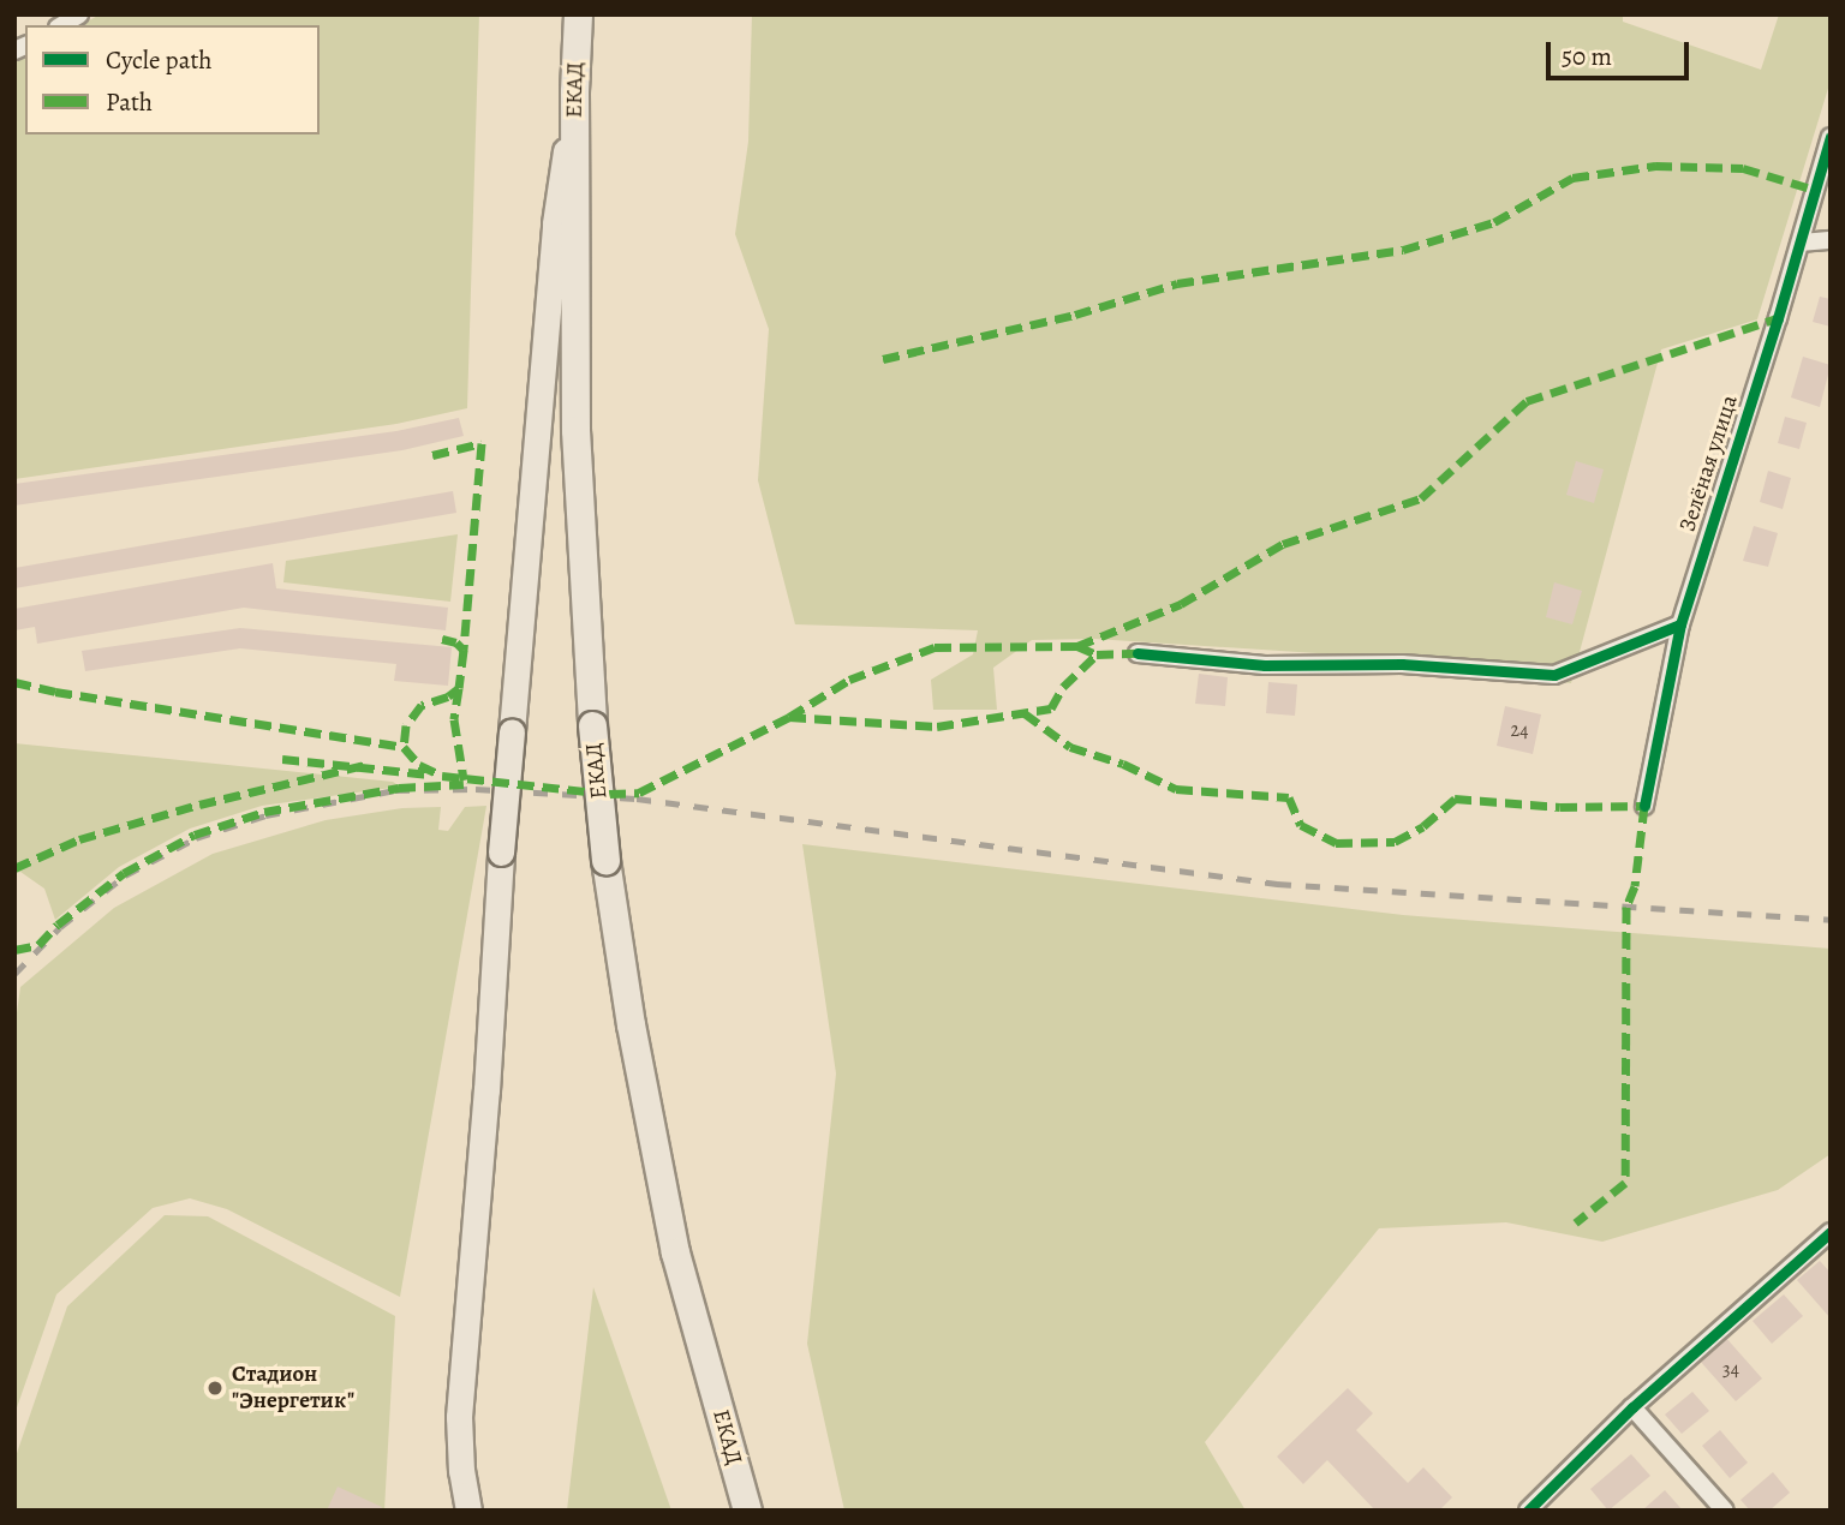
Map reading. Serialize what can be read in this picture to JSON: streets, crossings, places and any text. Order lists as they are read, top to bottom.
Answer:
{
  "streets": {
    "highway": ["ЕКАД"],
    "street": ["Зелёная улица"]
  },
  "places": ["Стадион \"Энергетик\""],
  "house_numbers": ["24", "34"],
  "legend": ["Cycle path", "Path"],
  "scale_bar": "50 m"
}
